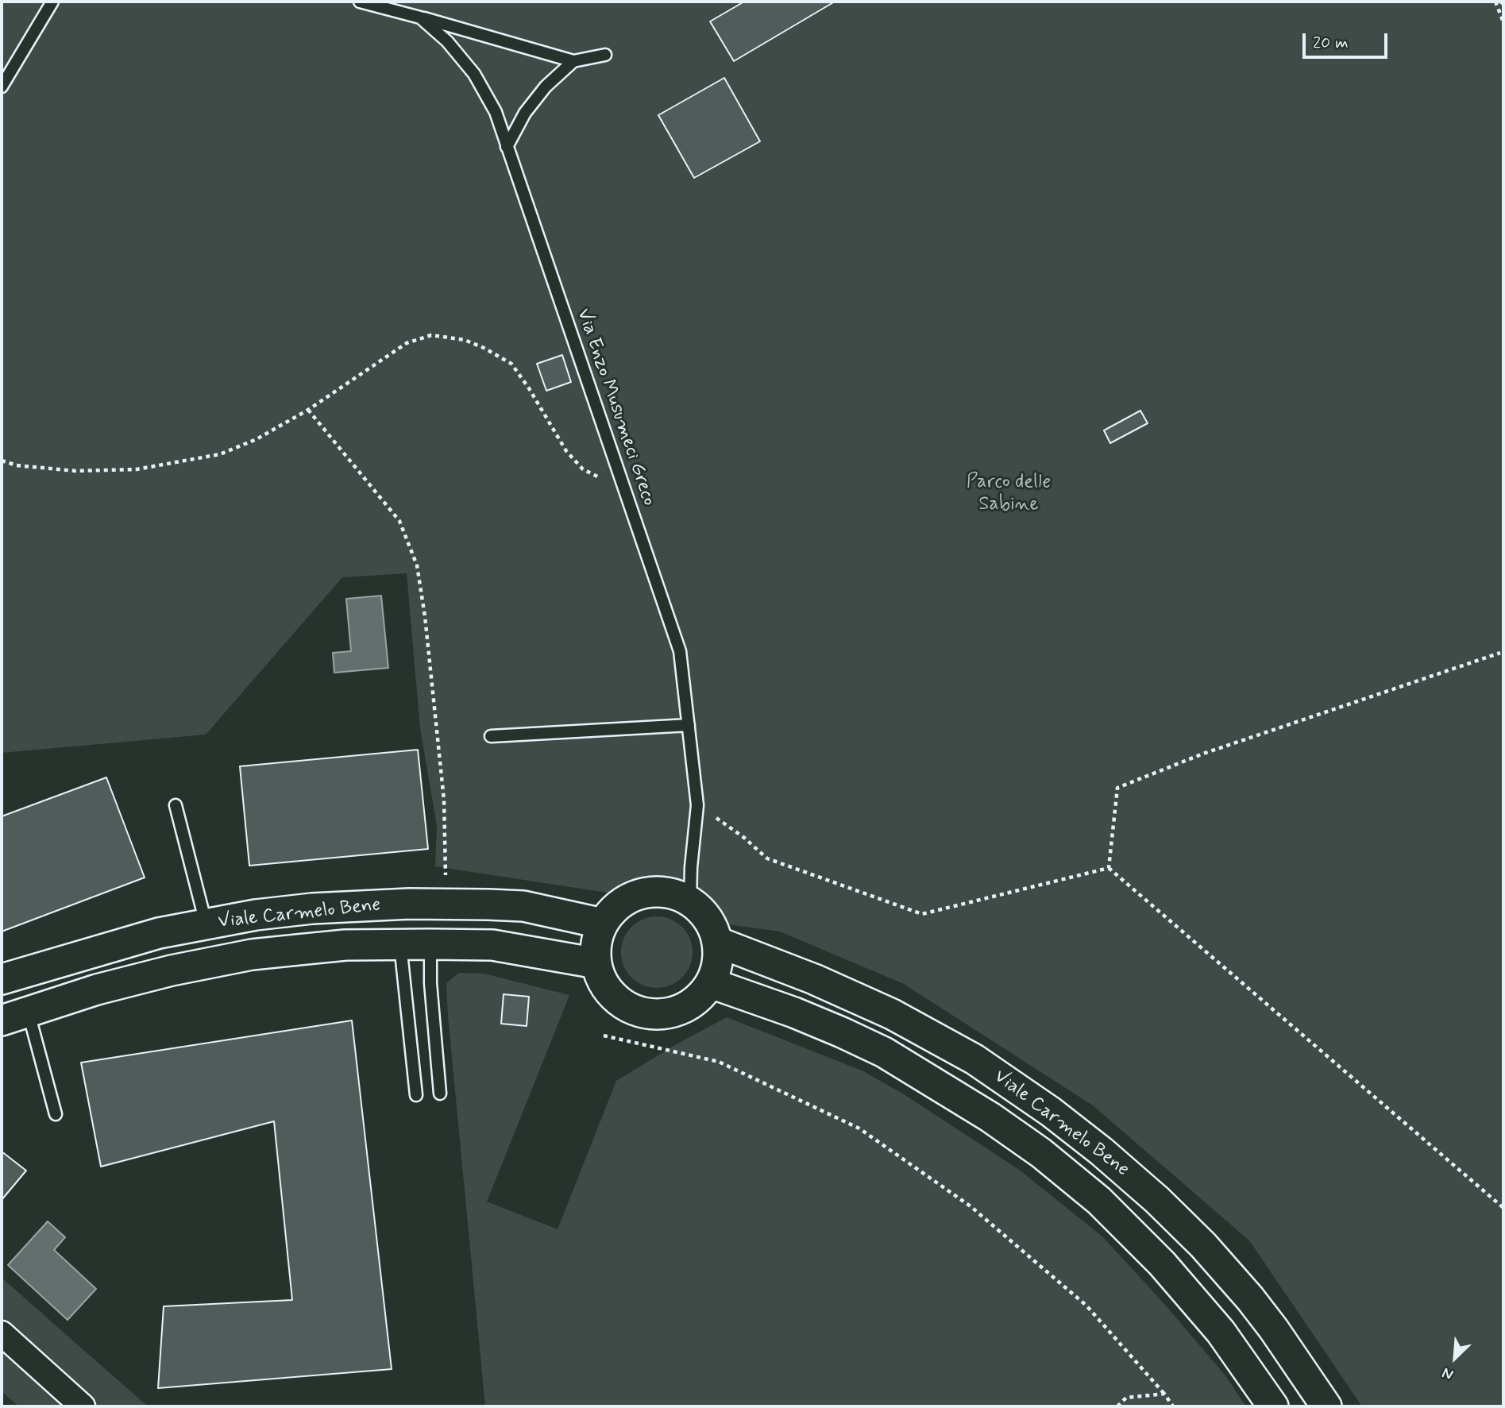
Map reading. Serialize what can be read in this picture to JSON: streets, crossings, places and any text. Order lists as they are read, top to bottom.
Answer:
{
  "streets": {
    "street": ["Viale Carmelo Bene"],
    "lane": ["Via Enzo Musumeci Greco"]
  },
  "crossings": [
    ["Via Enzo Musumeci Greco", "Viale Carmelo Bene"]
  ],
  "parks": ["Parco delle Sabine"],
  "scale_bar": "20 m",
  "north": "bottom left"
}
